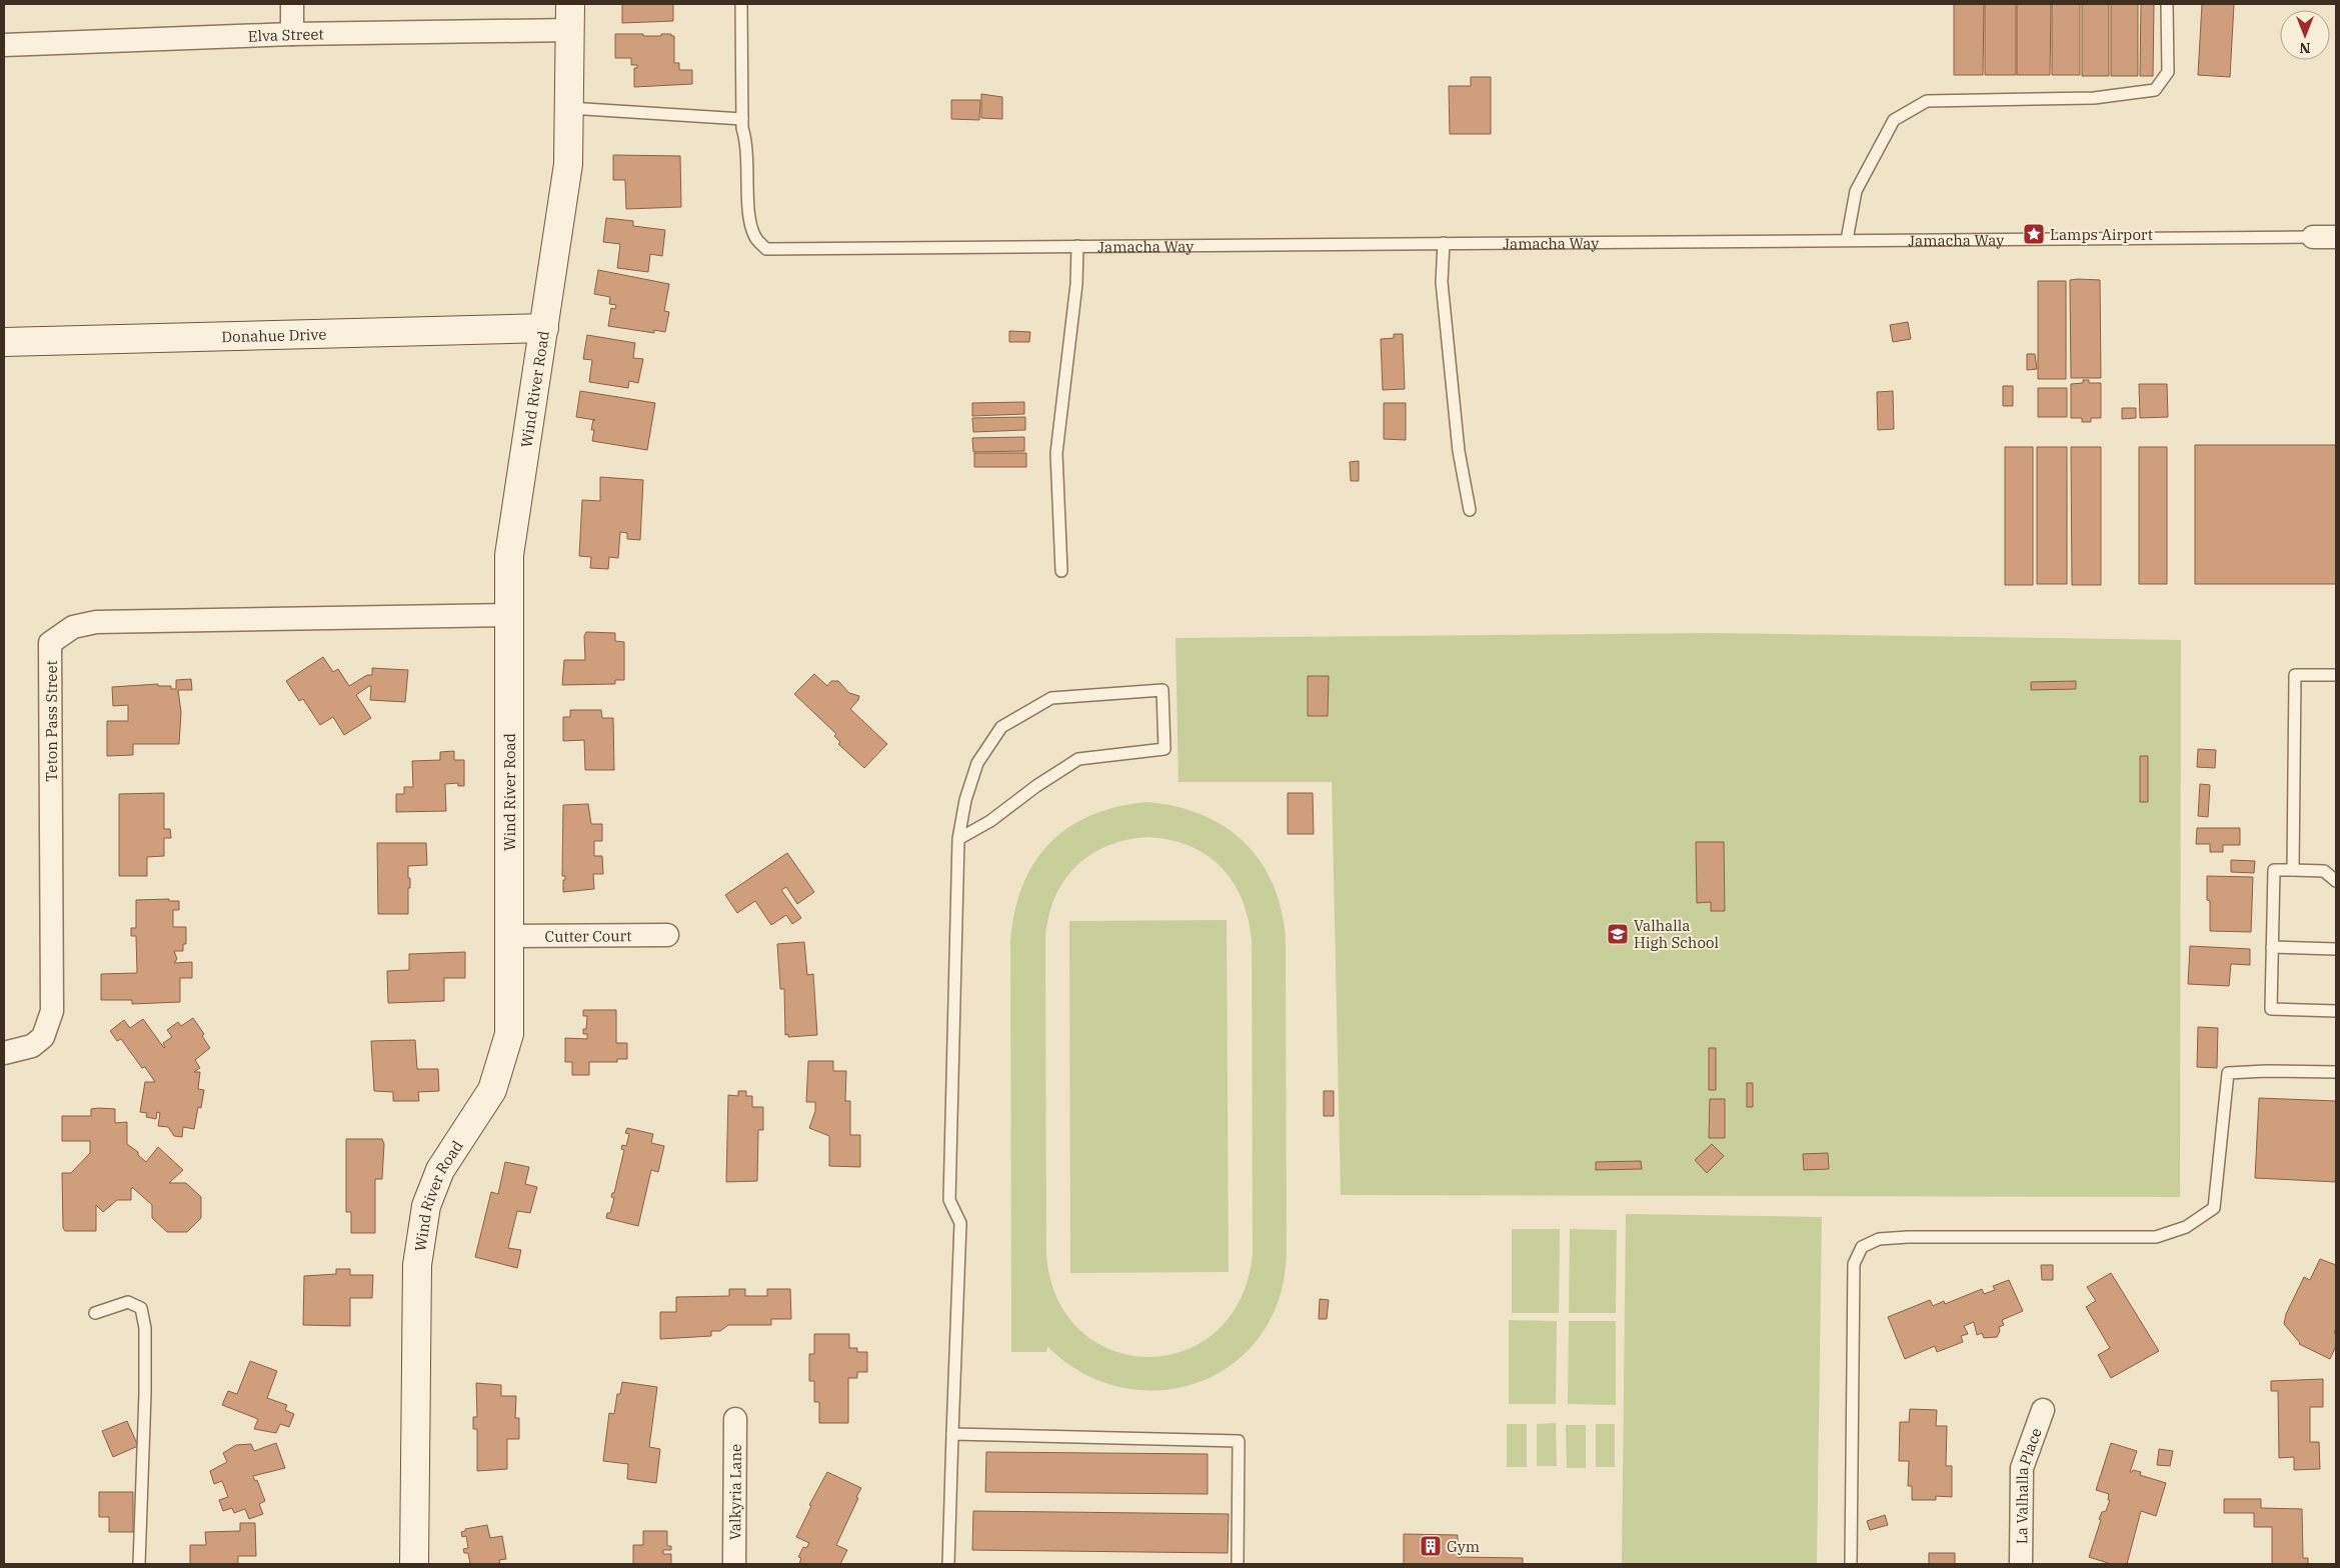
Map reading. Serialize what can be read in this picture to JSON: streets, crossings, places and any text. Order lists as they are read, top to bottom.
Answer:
{
  "streets": {
    "street": [
      "Elva Street",
      "Jamacha Way",
      "Donahue Drive",
      "Wind River Road",
      "Teton Pass Street",
      "Cutter Court",
      "La Valhalla Place",
      "Valkyria Lane"
    ]
  },
  "crossings": [
    ["Elva Street", "Wind River Road"],
    ["Donahue Drive", "Wind River Road"],
    ["Wind River Road", "Teton Pass Street"],
    ["Wind River Road", "Cutter Court"]
  ],
  "places": {
    "place": ["Lamps Airport"],
    "school or university": ["Valhalla High School"],
    "building": ["Gym"]
  },
  "north": "bottom"
}
